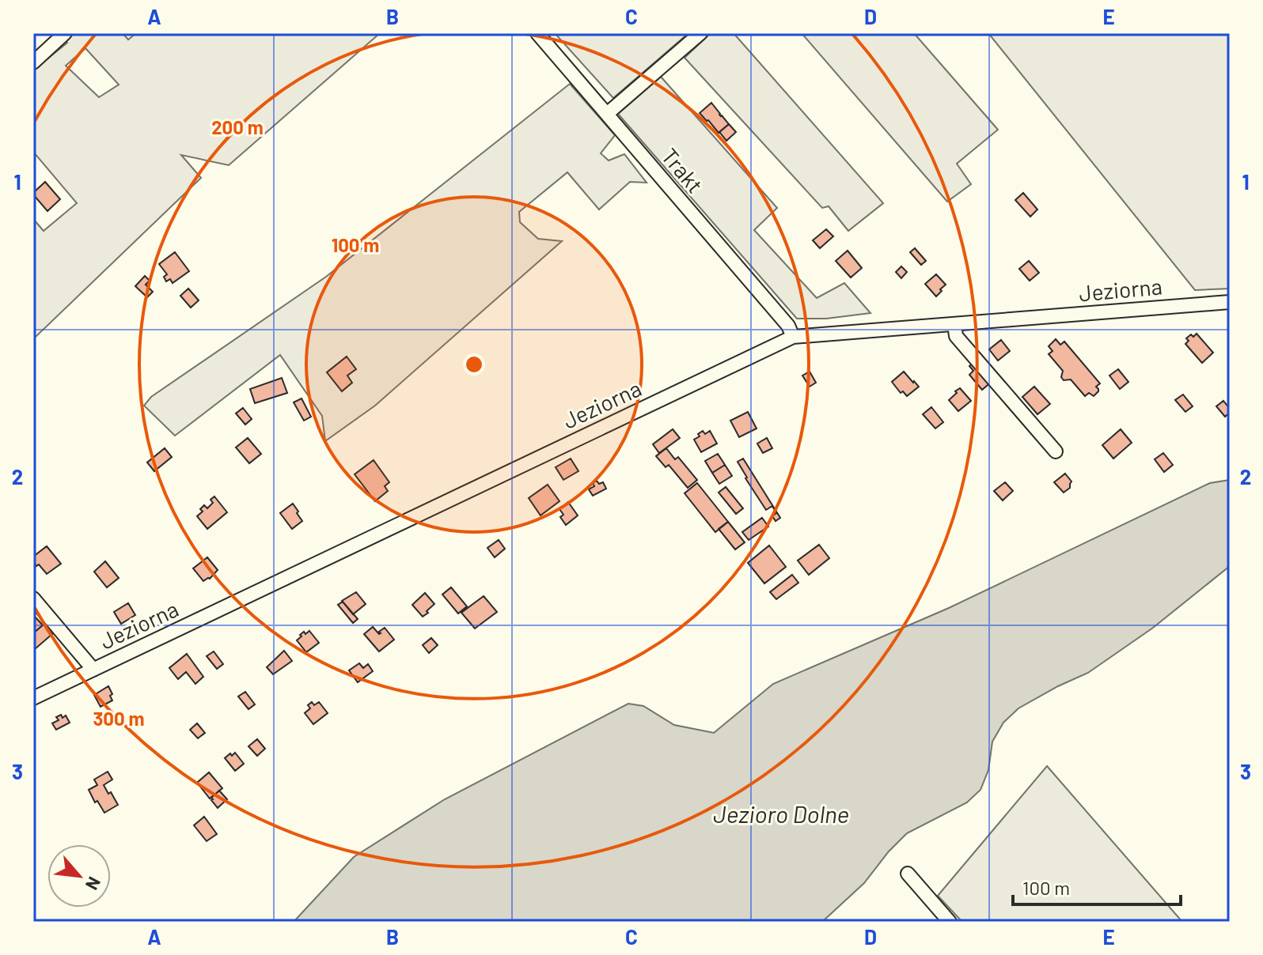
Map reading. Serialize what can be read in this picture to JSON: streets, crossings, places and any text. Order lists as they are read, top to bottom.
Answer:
{
  "streets": {
    "street": ["Trakt", "Jeziorna"]
  },
  "crossings": [
    ["Trakt", "Jeziorna"]
  ],
  "water": ["Jezioro Dolne"],
  "scale_bar": "100 m",
  "north": "bottom right",
  "grid": {
    "columns": [
      "A",
      "B",
      "C",
      "D",
      "E"
    ],
    "rows": ["1", "2", "3"]
  },
  "rings": ["200 m", "100 m", "300 m"]
}
